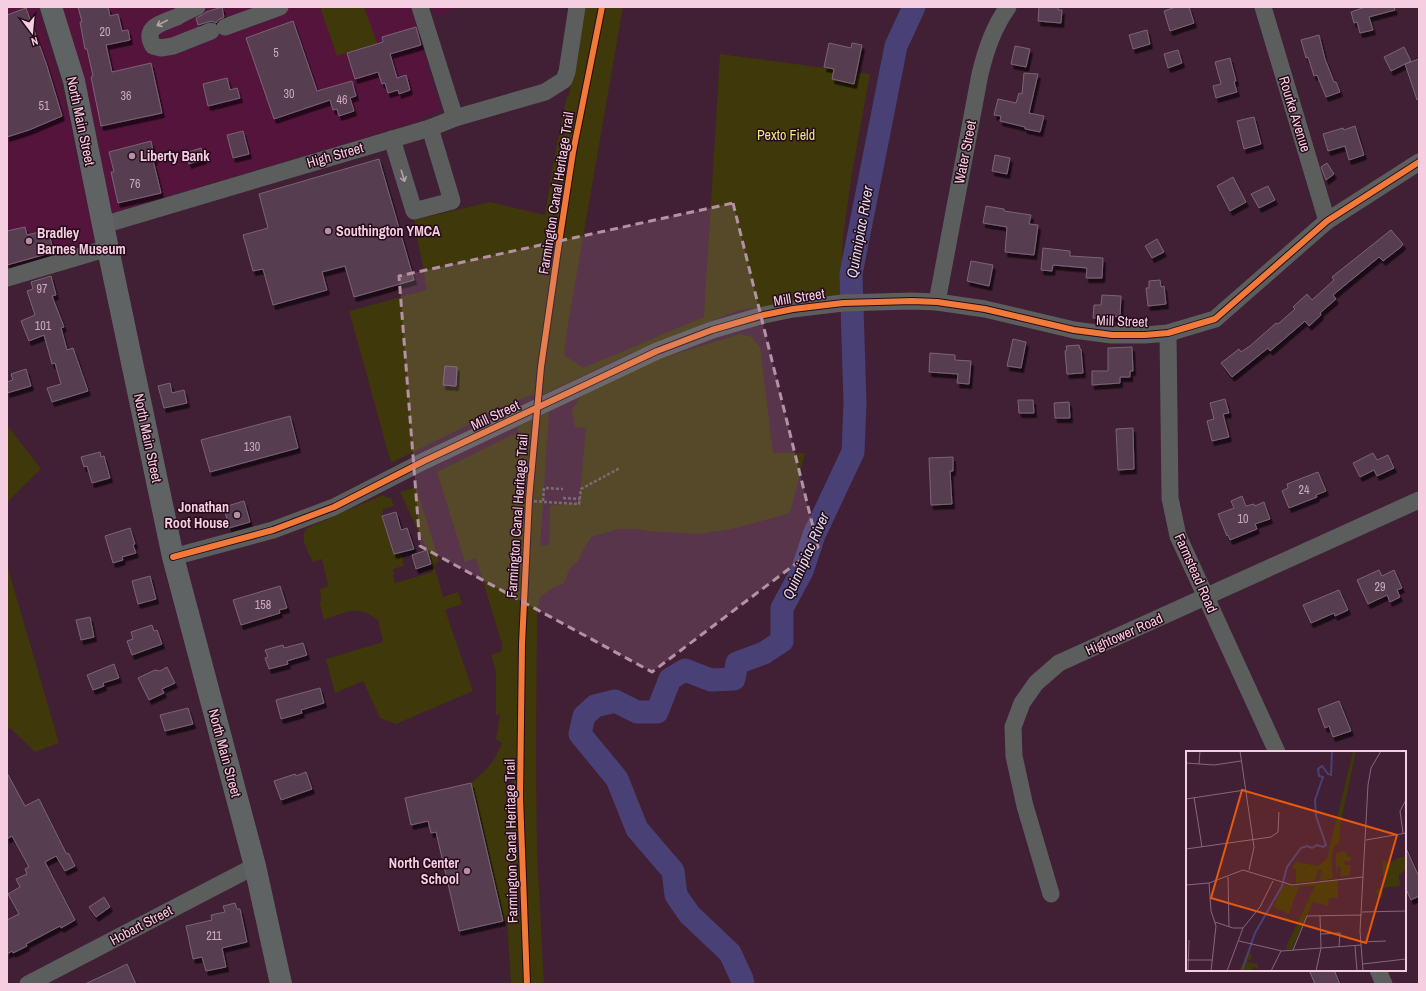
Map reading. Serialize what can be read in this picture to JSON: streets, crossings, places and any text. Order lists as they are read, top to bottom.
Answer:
{
  "streets": {
    "highway": ["North Main Street"],
    "street": [
      "Rourke Avenue",
      "Water Street",
      "High Street",
      "Mill Street",
      "Farmstead Road",
      "Hightower Road",
      "Hobart Street"
    ],
    "cycle path": ["Farmington Canal Heritage Trail"]
  },
  "crossings": [
    ["Rourke Avenue", "Mill Street"],
    ["North Main Street", "High Street"],
    ["North Main Street", "Mill Street"],
    ["North Main Street", "Hobart Street"],
    ["Water Street", "Mill Street"],
    ["Mill Street", "Farmstead Road"],
    ["Farmstead Road", "Hightower Road"]
  ],
  "water": ["Quinnipiac River"],
  "parks": ["Pexto Field"],
  "places": [
    "Liberty Bank",
    "Southington YMCA",
    "Bradley Barnes Museum",
    "Jonathan Root House",
    "North Center School"
  ],
  "house_numbers": [
    "20",
    "5",
    "30",
    "36",
    "46",
    "51",
    "76",
    "97",
    "101",
    "130",
    "24",
    "10",
    "29",
    "158",
    "211"
  ],
  "north": "bottom"
}
